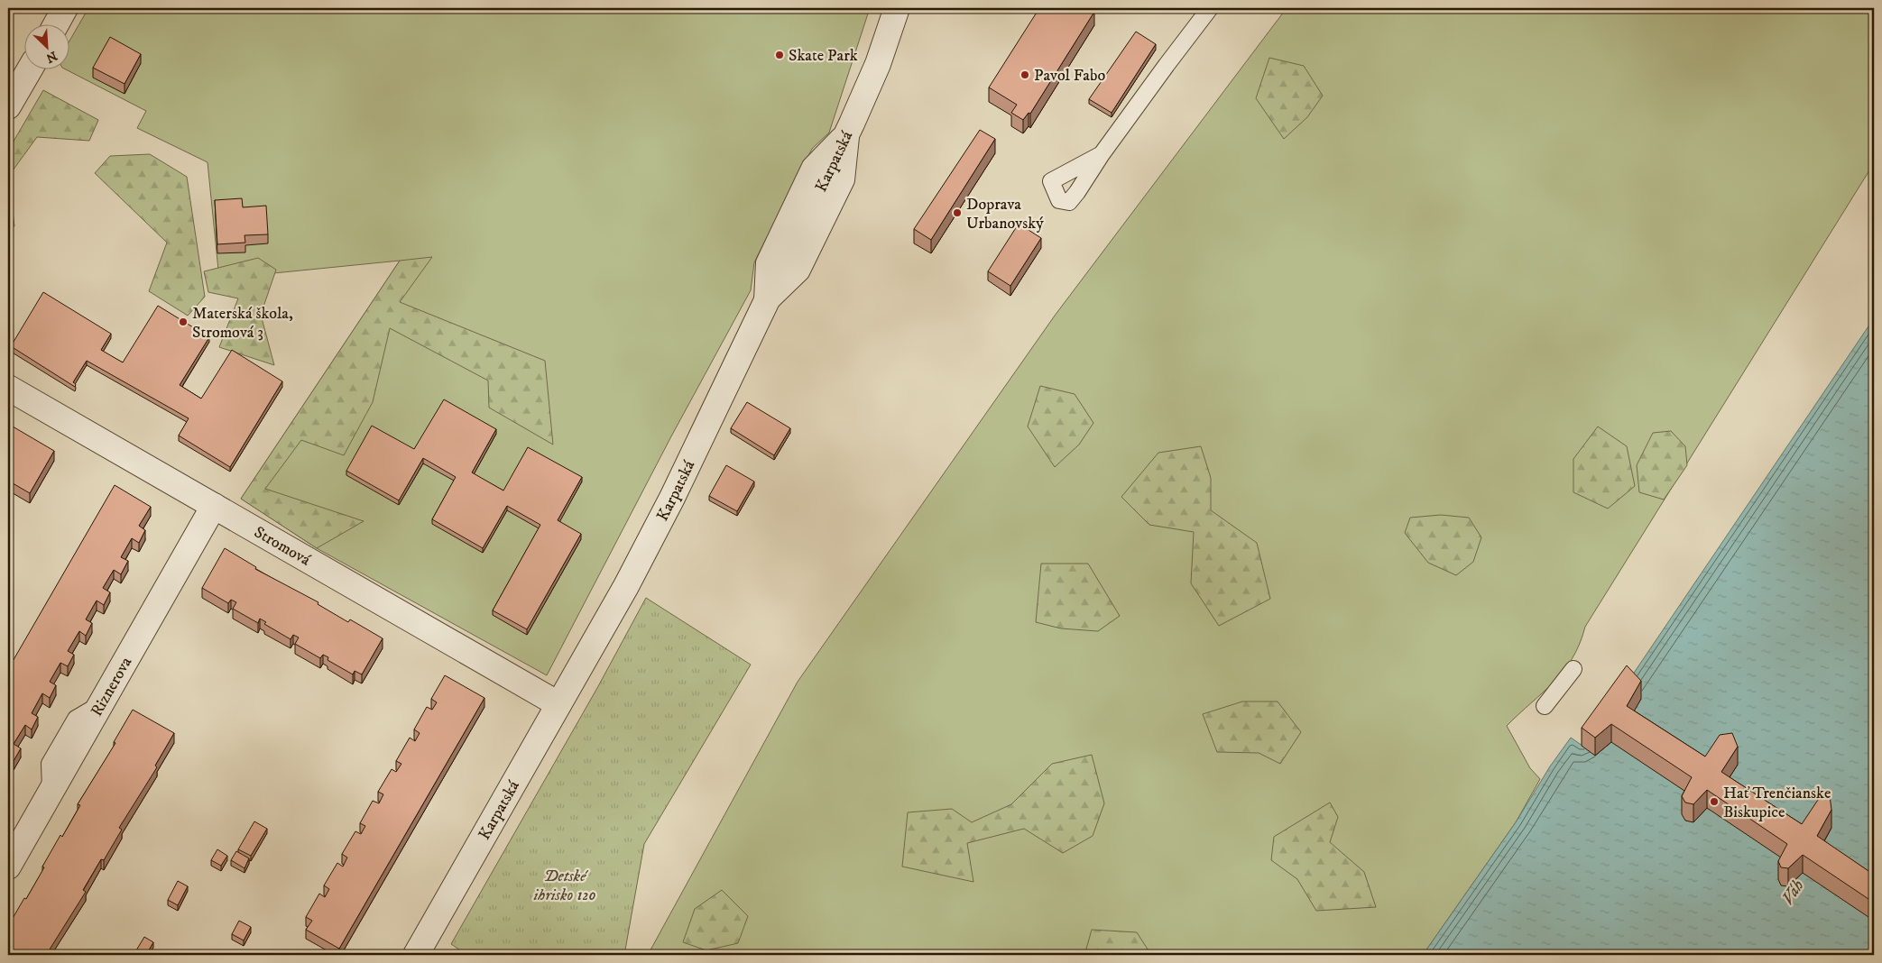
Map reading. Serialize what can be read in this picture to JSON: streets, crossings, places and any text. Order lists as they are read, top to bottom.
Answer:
{
  "streets": {
    "street": ["Karpatská", "Stromová", "Riznerova"]
  },
  "crossings": [
    ["Karpatská", "Stromová"],
    ["Stromová", "Riznerova"]
  ],
  "water": ["Váh"],
  "parks": ["Detské ihrisko 120"],
  "places": [
    "Skate Park",
    "Pavol Fabo",
    "Doprava Urbanovský",
    "Materská škola, Stromová 3",
    "Hať Trenčianske Biskupice"
  ],
  "north": "bottom right"
}
